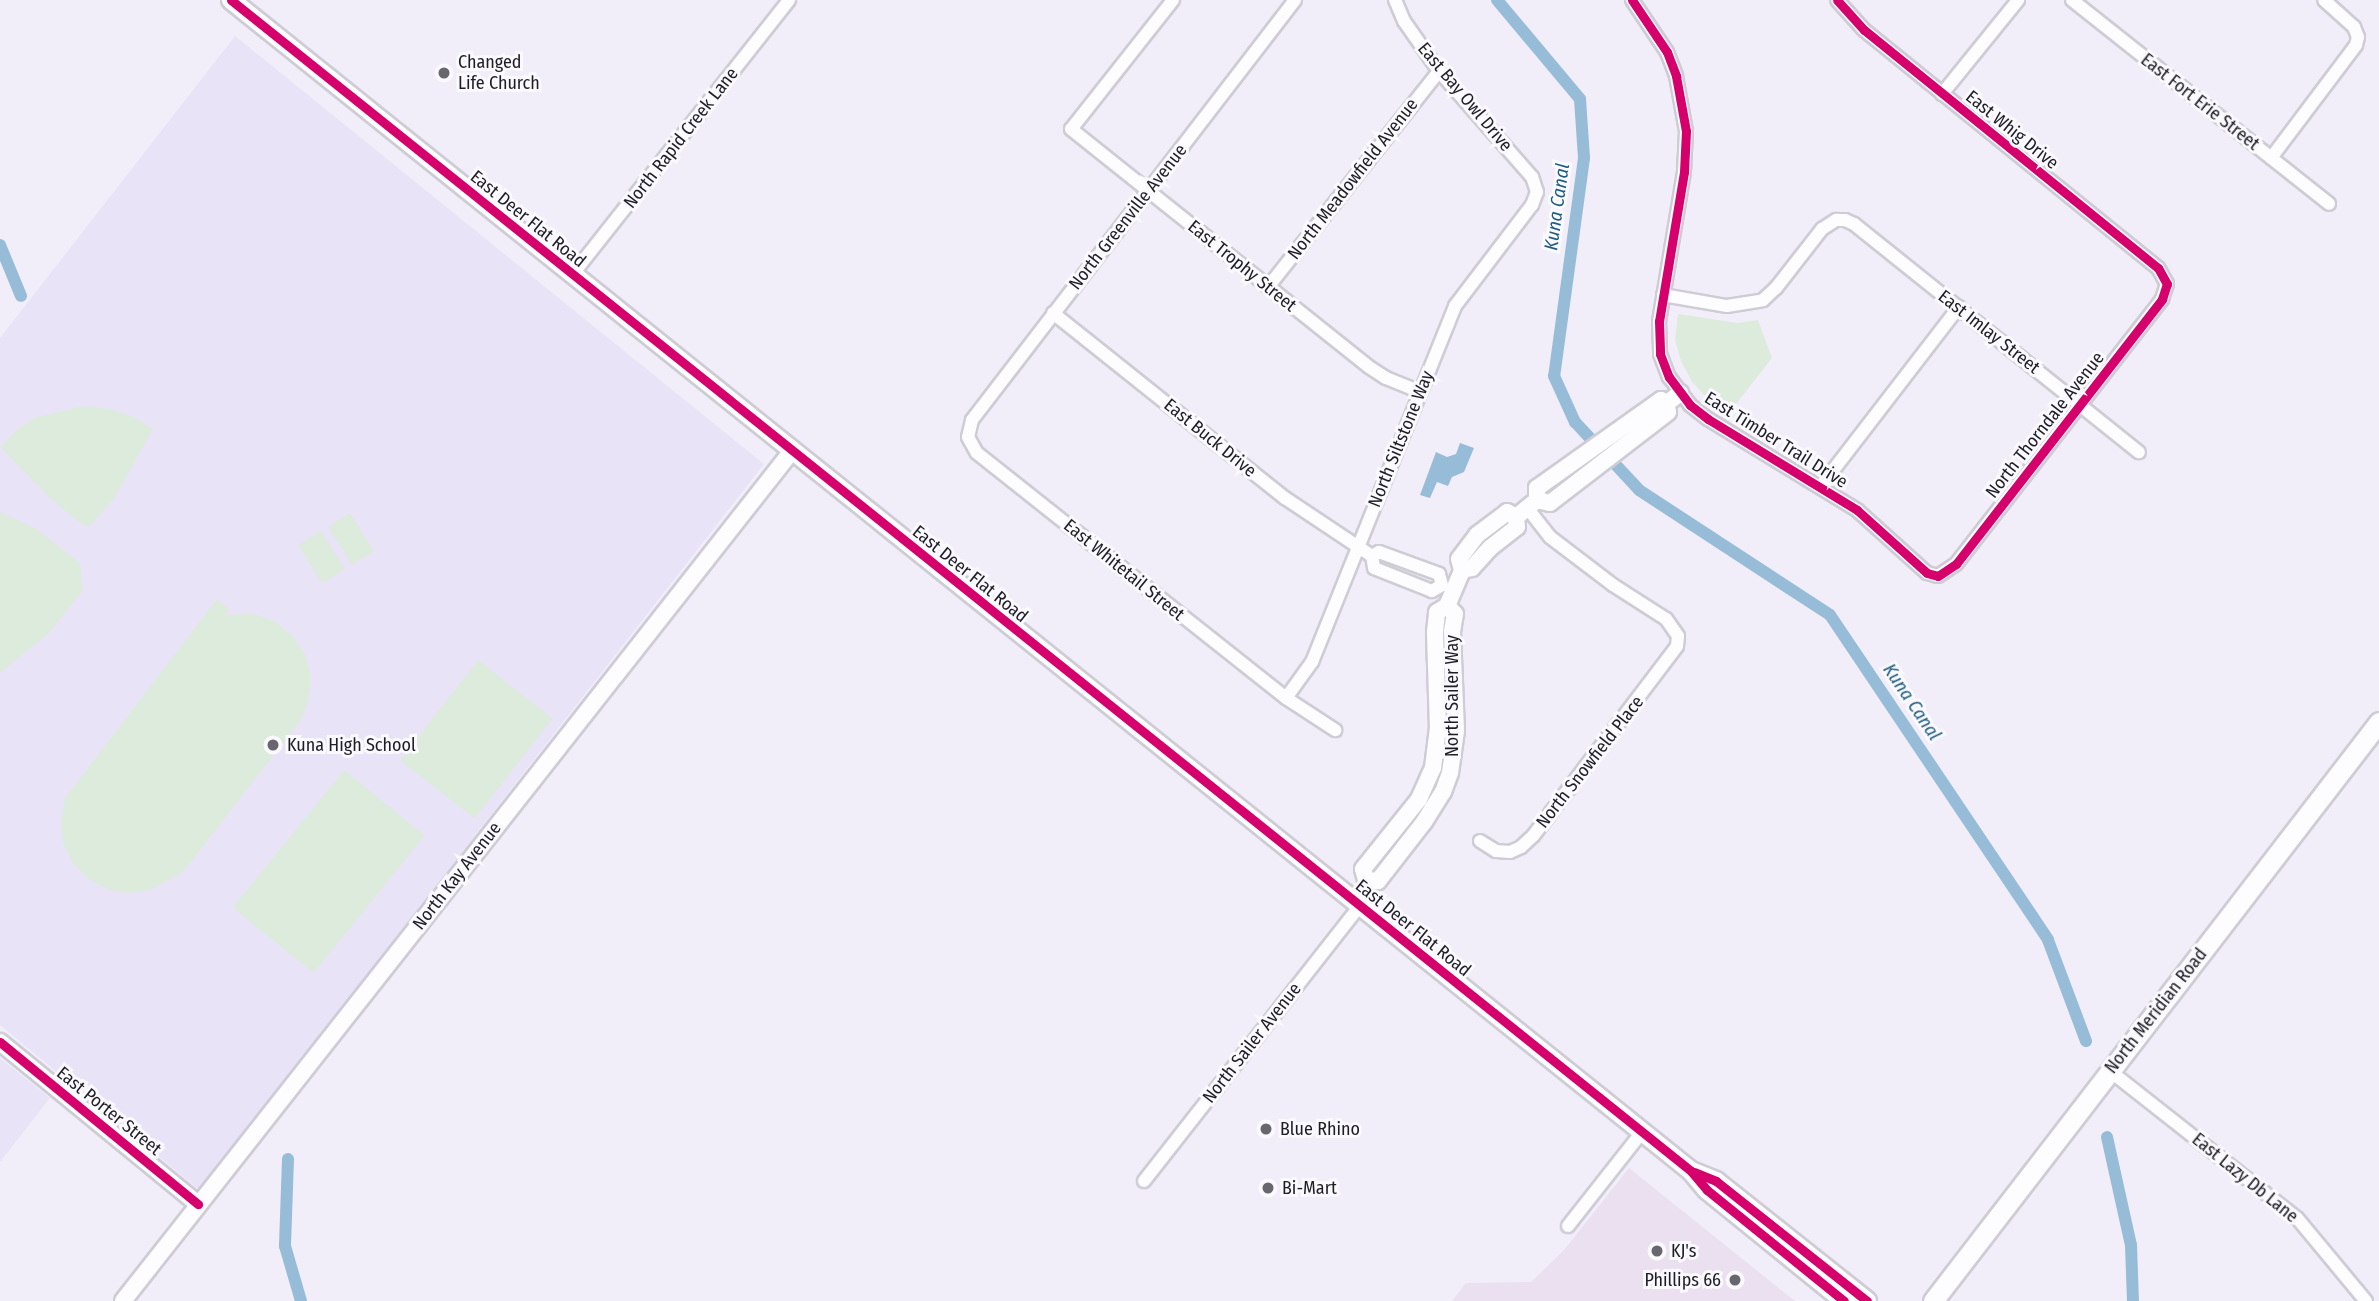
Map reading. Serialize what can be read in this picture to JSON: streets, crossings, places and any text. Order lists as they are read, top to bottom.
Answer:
{
  "streets": {
    "main road": ["East Deer Flat Road", "North Meridian Road"],
    "street": [
      "East Bay Owl Drive",
      "East Fort Erie Street",
      "East Whig Drive",
      "North Rapid Creek Lane",
      "North Meadowfield Avenue",
      "North Greenville Avenue",
      "East Trophy Street",
      "East Imlay Street",
      "North Thorndale Avenue",
      "East Buck Drive",
      "North Siltstone Way",
      "East Timber Trail Drive",
      "East Whitetail Street",
      "North Sailer Way",
      "North Snowfield Place",
      "North Kay Avenue",
      "North Sailer Avenue",
      "East Porter Street",
      "East Lazy Db Lane"
    ]
  },
  "crossings": [
    ["East Bay Owl Drive", "North Meadowfield Avenue"],
    ["East Bay Owl Drive", "North Siltstone Way"],
    ["East Whig Drive", "North Thorndale Avenue"],
    ["North Rapid Creek Lane", "East Deer Flat Road"],
    ["North Meadowfield Avenue", "East Trophy Street"],
    ["North Greenville Avenue", "East Trophy Street"],
    ["North Greenville Avenue", "East Buck Drive"],
    ["North Greenville Avenue", "East Whitetail Street"],
    ["East Deer Flat Road", "North Sailer Way"],
    ["East Deer Flat Road", "North Kay Avenue"],
    ["East Deer Flat Road", "North Sailer Avenue"],
    ["East Trophy Street", "North Siltstone Way"],
    ["East Imlay Street", "North Thorndale Avenue"],
    ["East Imlay Street", "East Timber Trail Drive"],
    ["North Thorndale Avenue", "East Timber Trail Drive"],
    ["East Buck Drive", "North Siltstone Way"],
    ["East Buck Drive", "North Sailer Way"],
    ["North Siltstone Way", "East Whitetail Street"],
    ["North Sailer Way", "North Sailer Avenue"],
    ["North Kay Avenue", "East Porter Street"],
    ["North Meridian Road", "East Lazy Db Lane"]
  ],
  "water": ["Kuna Canal"],
  "places": [
    "Changed Life Church",
    "Kuna High School",
    "Blue Rhino",
    "Bi-Mart",
    "KJ's",
    "Phillips 66"
  ]
}
